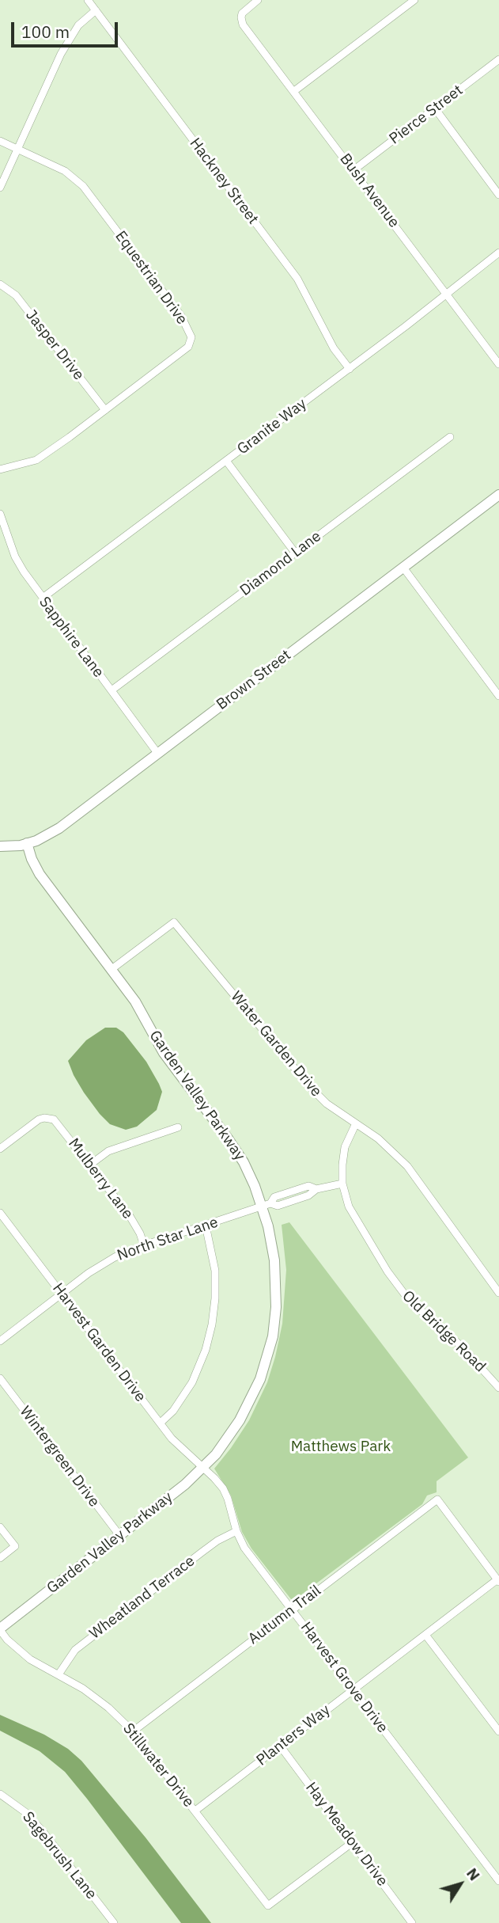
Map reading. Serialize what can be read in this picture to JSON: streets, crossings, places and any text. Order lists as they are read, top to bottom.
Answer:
{
  "streets": {
    "street": [
      "Pierce Street",
      "Hackney Street",
      "Bush Avenue",
      "Equestrian Drive",
      "Jasper Drive",
      "Granite Way",
      "Diamond Lane",
      "Sapphire Lane",
      "Brown Street",
      "Water Garden Drive",
      "Garden Valley Parkway",
      "Mulberry Lane",
      "North Star Lane",
      "Old Bridge Road",
      "Harvest Garden Drive",
      "Wintergreen Drive",
      "Wheatland Terrace",
      "Autumn Trail",
      "Harvest Grove Drive",
      "Planters Way",
      "Stillwater Drive",
      "Hay Meadow Drive",
      "Sagebrush Lane"
    ]
  },
  "crossings": [
    ["Pierce Street", "Bush Avenue"],
    ["Hackney Street", "Granite Way"],
    ["Bush Avenue", "Granite Way"],
    ["Equestrian Drive", "Jasper Drive"],
    ["Granite Way", "Sapphire Lane"],
    ["Diamond Lane", "Sapphire Lane"],
    ["Sapphire Lane", "Brown Street"],
    ["Brown Street", "Garden Valley Parkway"],
    ["Water Garden Drive", "Garden Valley Parkway"],
    ["Water Garden Drive", "Old Bridge Road"],
    ["Garden Valley Parkway", "North Star Lane"],
    ["Garden Valley Parkway", "Harvest Garden Drive"],
    ["Garden Valley Parkway", "Wintergreen Drive"],
    ["Garden Valley Parkway", "Harvest Grove Drive"],
    ["Garden Valley Parkway", "Stillwater Drive"],
    ["Mulberry Lane", "North Star Lane"],
    ["North Star Lane", "Old Bridge Road"],
    ["North Star Lane", "Harvest Garden Drive"],
    ["Harvest Garden Drive", "Harvest Grove Drive"],
    ["Wheatland Terrace", "Harvest Grove Drive"],
    ["Wheatland Terrace", "Stillwater Drive"],
    ["Autumn Trail", "Harvest Grove Drive"],
    ["Autumn Trail", "Planters Way"],
    ["Autumn Trail", "Stillwater Drive"],
    ["Harvest Grove Drive", "Planters Way"],
    ["Planters Way", "Stillwater Drive"],
    ["Planters Way", "Hay Meadow Drive"],
    ["Stillwater Drive", "Hay Meadow Drive"]
  ],
  "parks": ["Matthews Park"],
  "scale_bar": "100 m",
  "north": "top right"
}
